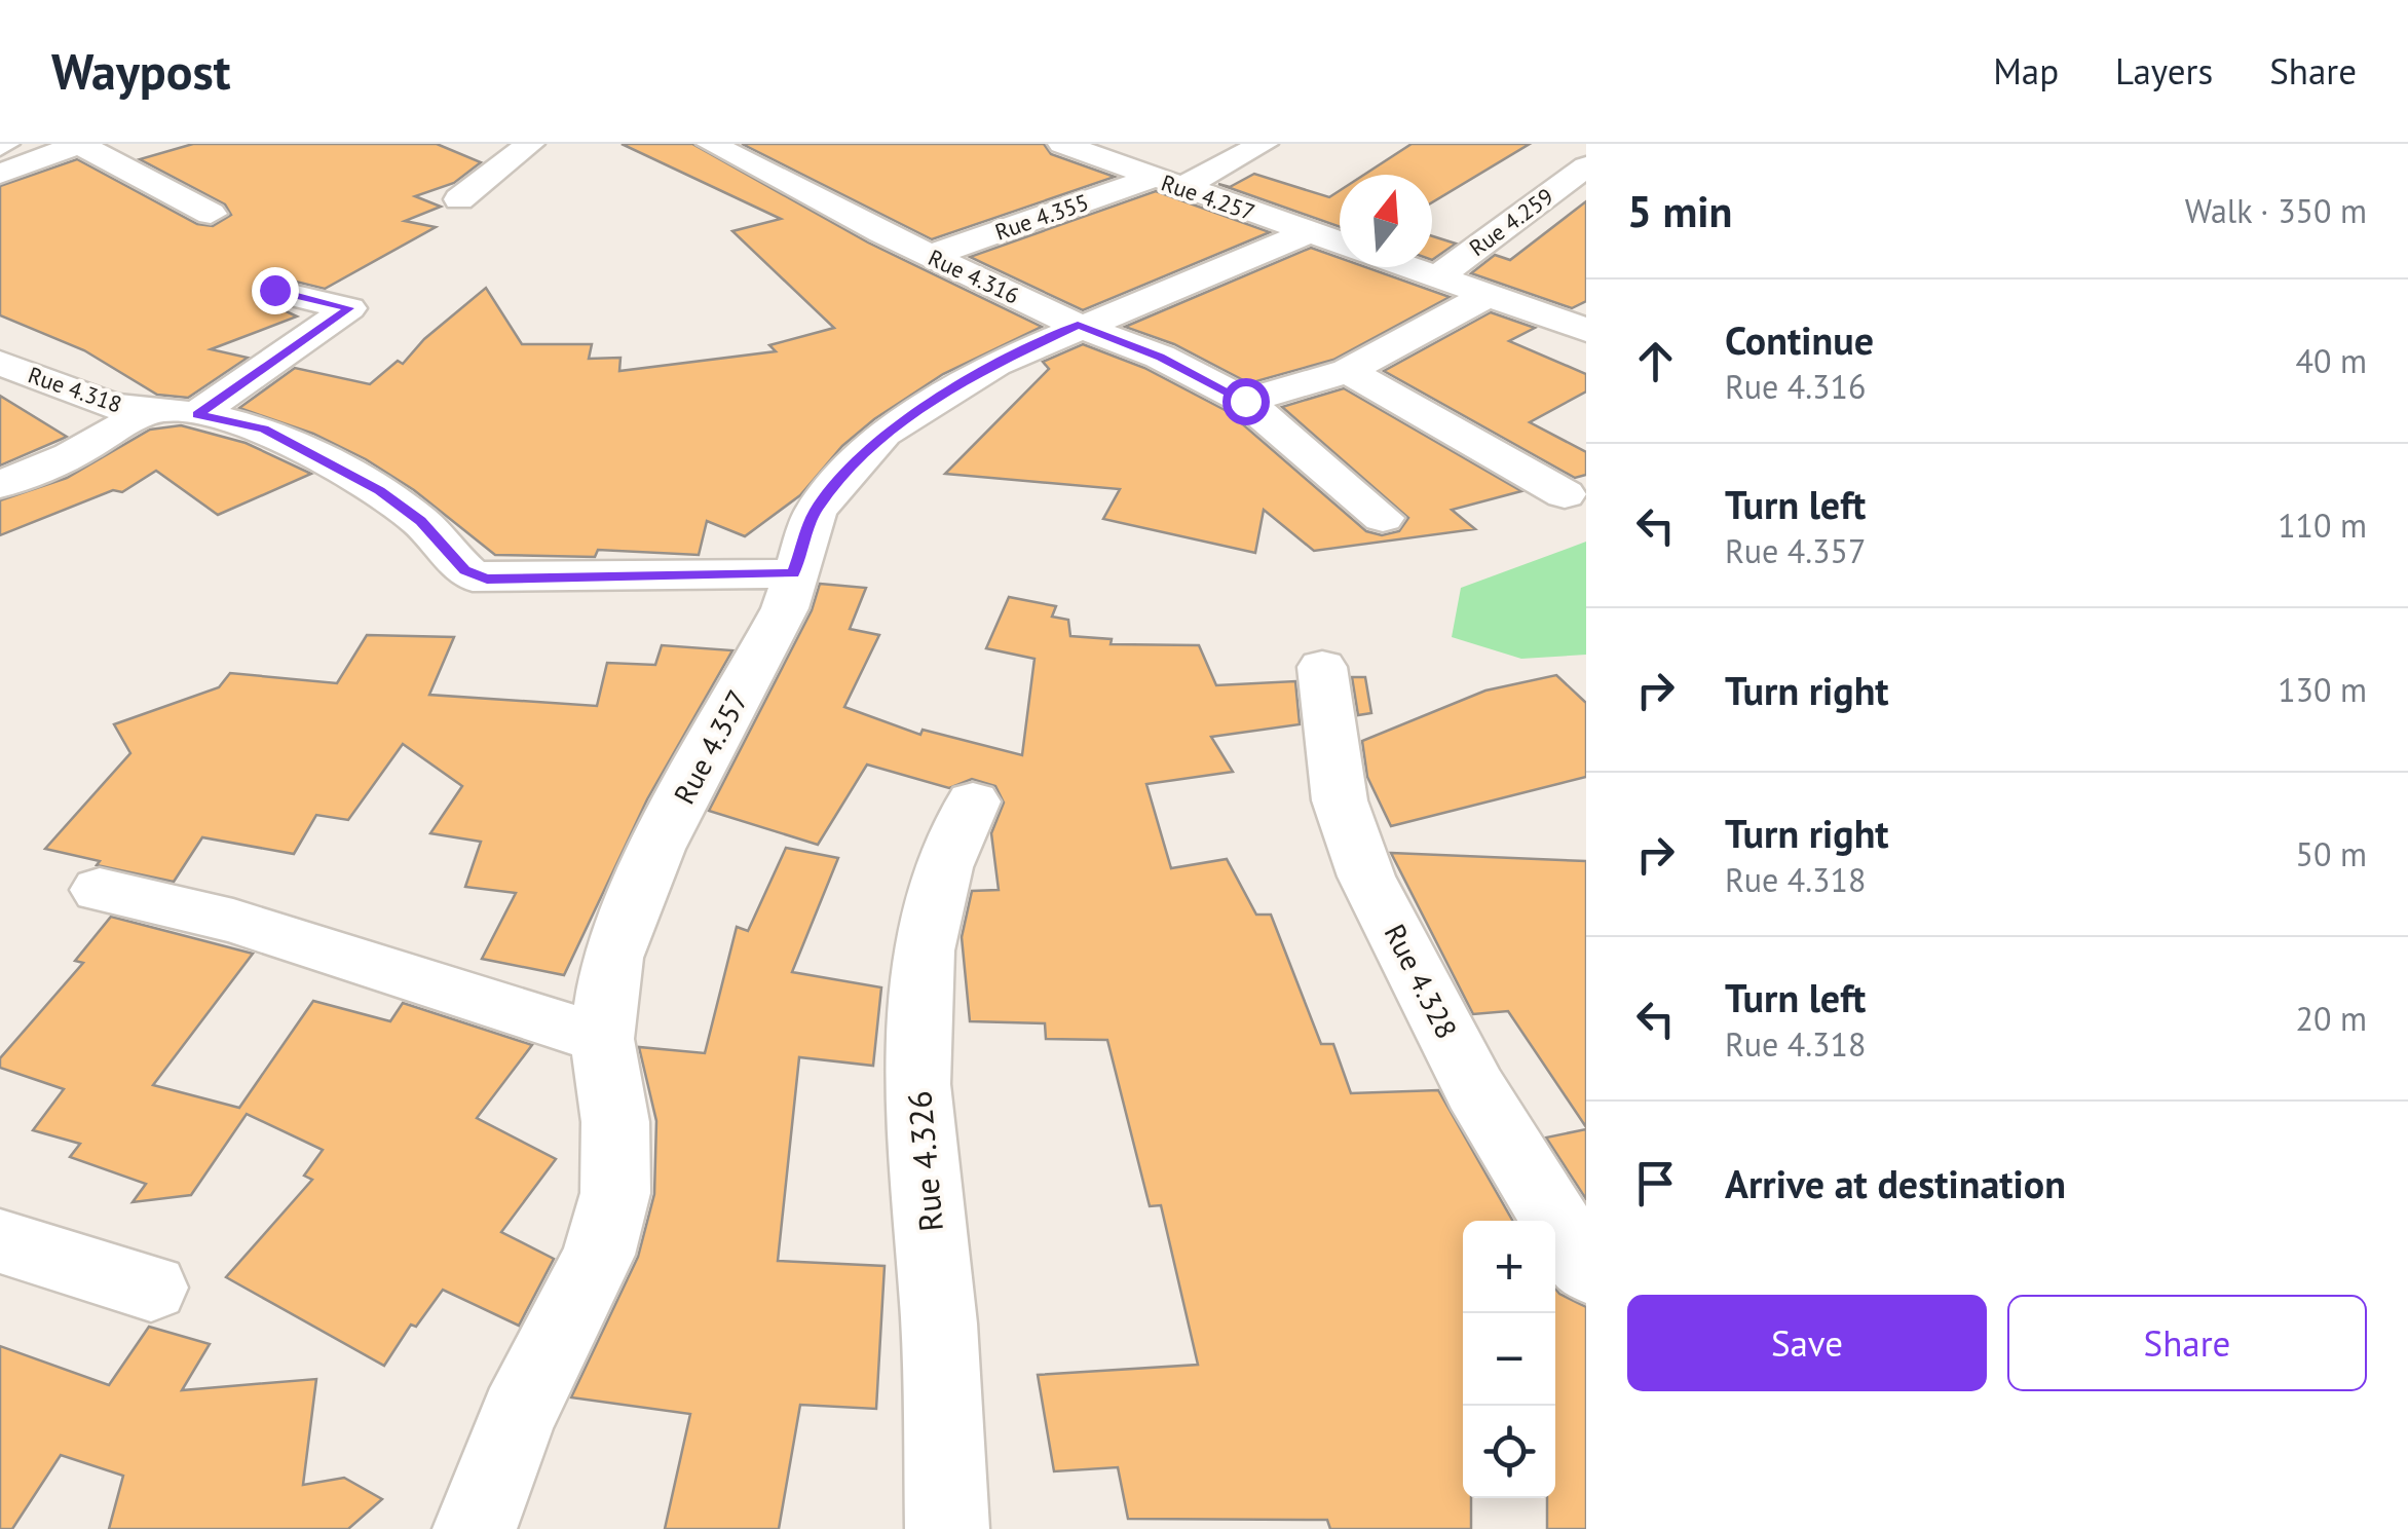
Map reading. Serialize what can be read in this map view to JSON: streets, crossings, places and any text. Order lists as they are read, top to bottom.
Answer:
{
  "streets": {
    "street": [
      "Rue 4.257",
      "Rue 4.355",
      "Rue 4.259",
      "Rue 4.316",
      "Rue 4.318",
      "Rue 4.357",
      "Rue 4.328",
      "Rue 4.326"
    ]
  },
  "crossings": [
    ["Rue 4.257", "Rue 4.355"],
    ["Rue 4.257", "Rue 4.357"],
    ["Rue 4.355", "Rue 4.316"],
    ["Rue 4.316", "Rue 4.357"],
    ["Rue 4.318", "Rue 4.357"]
  ],
  "north": "top",
  "page": {
    "header": "Waypost",
    "nav": ["Map", "Layers", "Share"],
    "heading": ["5 min", "Walk · 350 m"],
    "list": [
      ["Continue", "Rue 4.316", "40 m"],
      ["Turn left", "Rue 4.357", "110 m"],
      ["Turn right", "130 m"],
      ["Turn right", "Rue 4.318", "50 m"],
      ["Turn left", "Rue 4.318", "20 m"],
      "Arrive at destination"
    ],
    "map_buttons": ["+", "−"],
    "buttons": ["Save", "Share"]
  }
}
